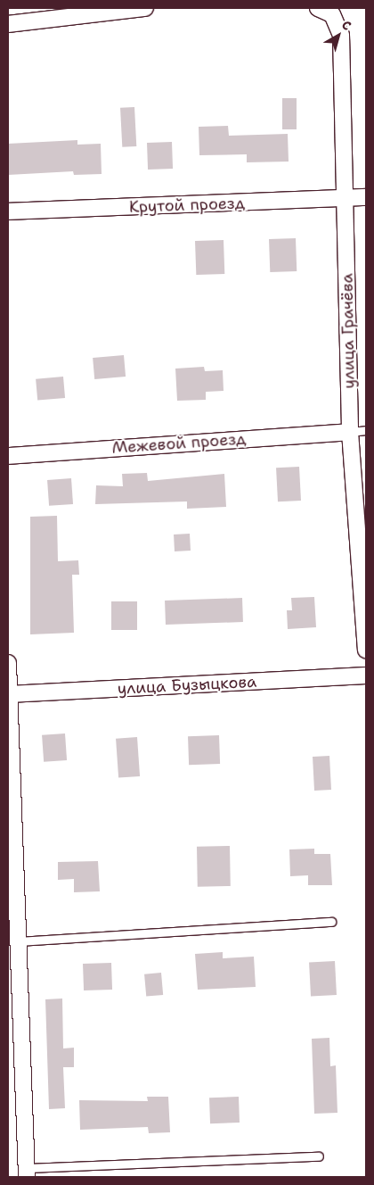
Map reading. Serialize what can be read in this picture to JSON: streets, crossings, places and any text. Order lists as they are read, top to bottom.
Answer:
{
  "streets": {
    "street": [
      "Крутой проезд",
      "улица Грачёва",
      "Межевой проезд",
      "улица Бузыцкова"
    ]
  },
  "crossings": [
    ["Крутой проезд", "улица Грачёва"],
    ["улица Грачёва", "Межевой проезд"]
  ],
  "north": "top right"
}
